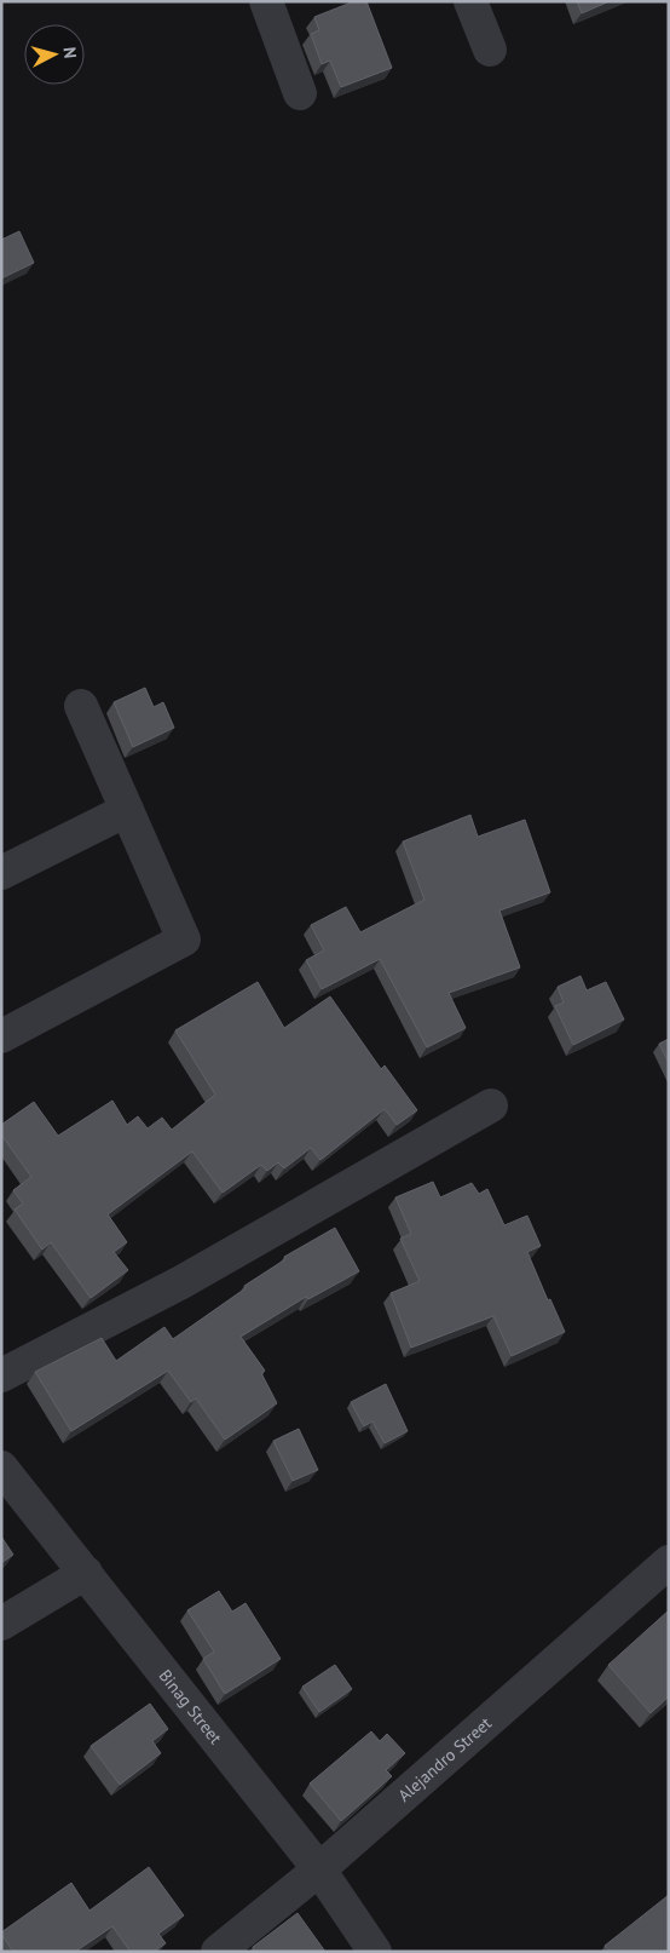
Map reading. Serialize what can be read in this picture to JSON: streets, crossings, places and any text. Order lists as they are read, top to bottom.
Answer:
{
  "streets": {
    "street": ["Binag Street", "Alejandro Street"]
  },
  "crossings": [
    ["Binag Street", "Alejandro Street"]
  ],
  "north": "right"
}
